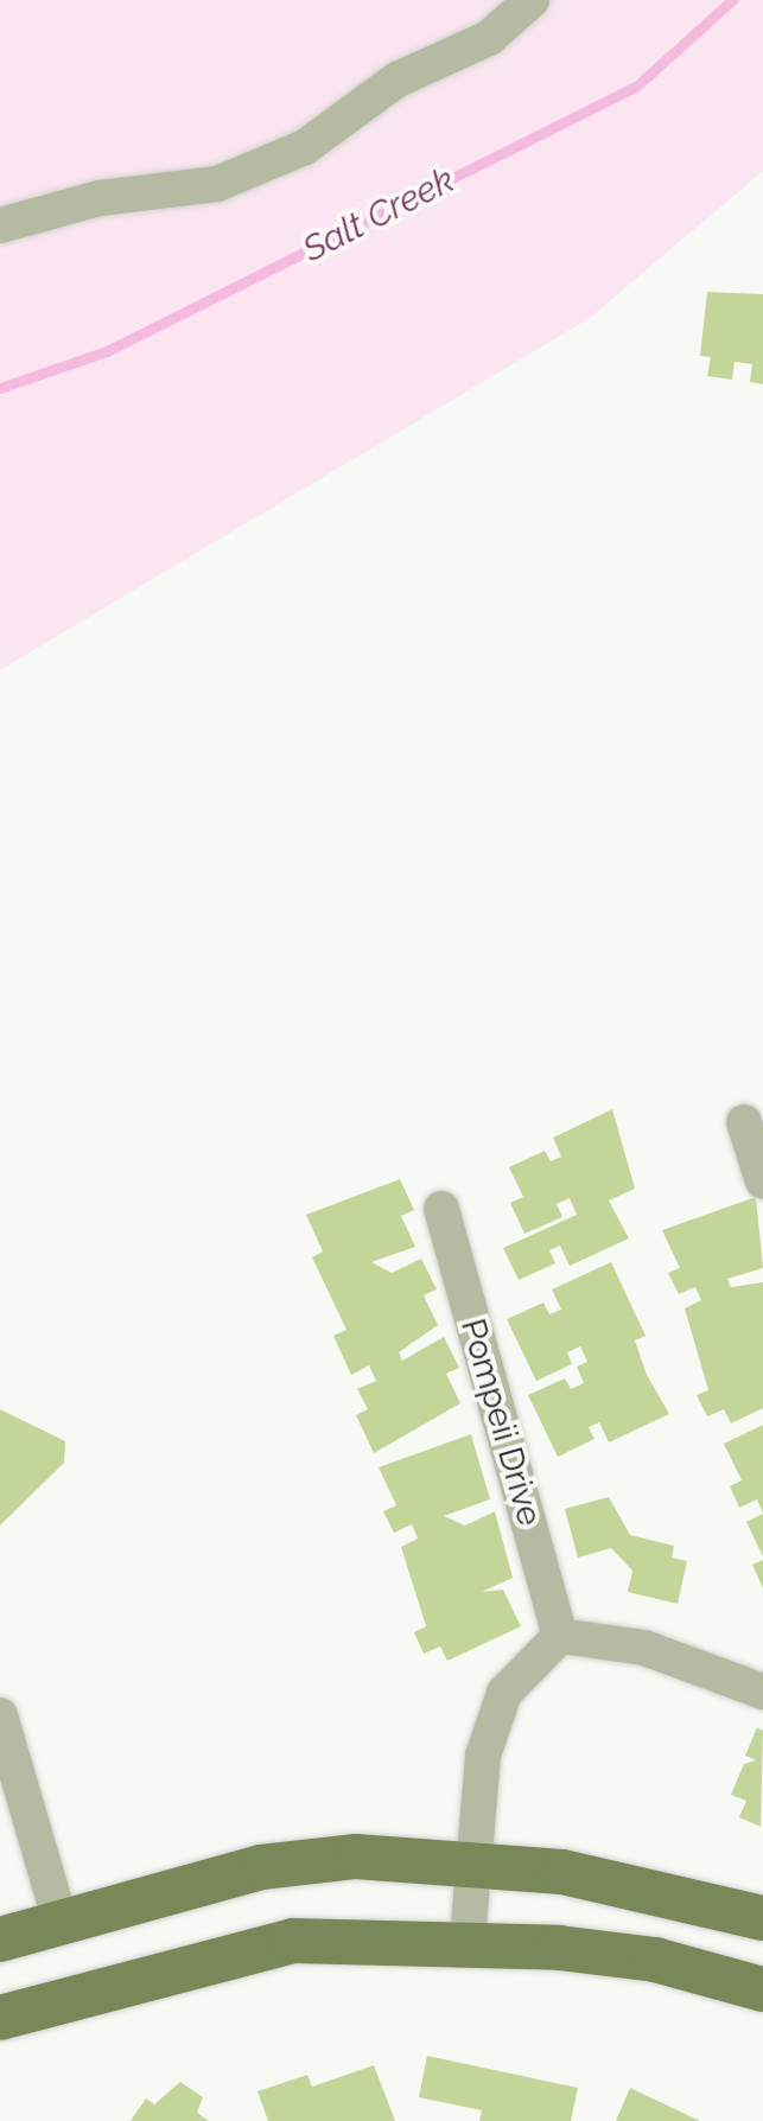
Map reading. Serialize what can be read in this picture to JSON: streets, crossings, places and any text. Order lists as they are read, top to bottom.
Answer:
{
  "streets": {
    "street": ["Pompeii Drive"]
  },
  "water": ["Salt Creek"]
}
